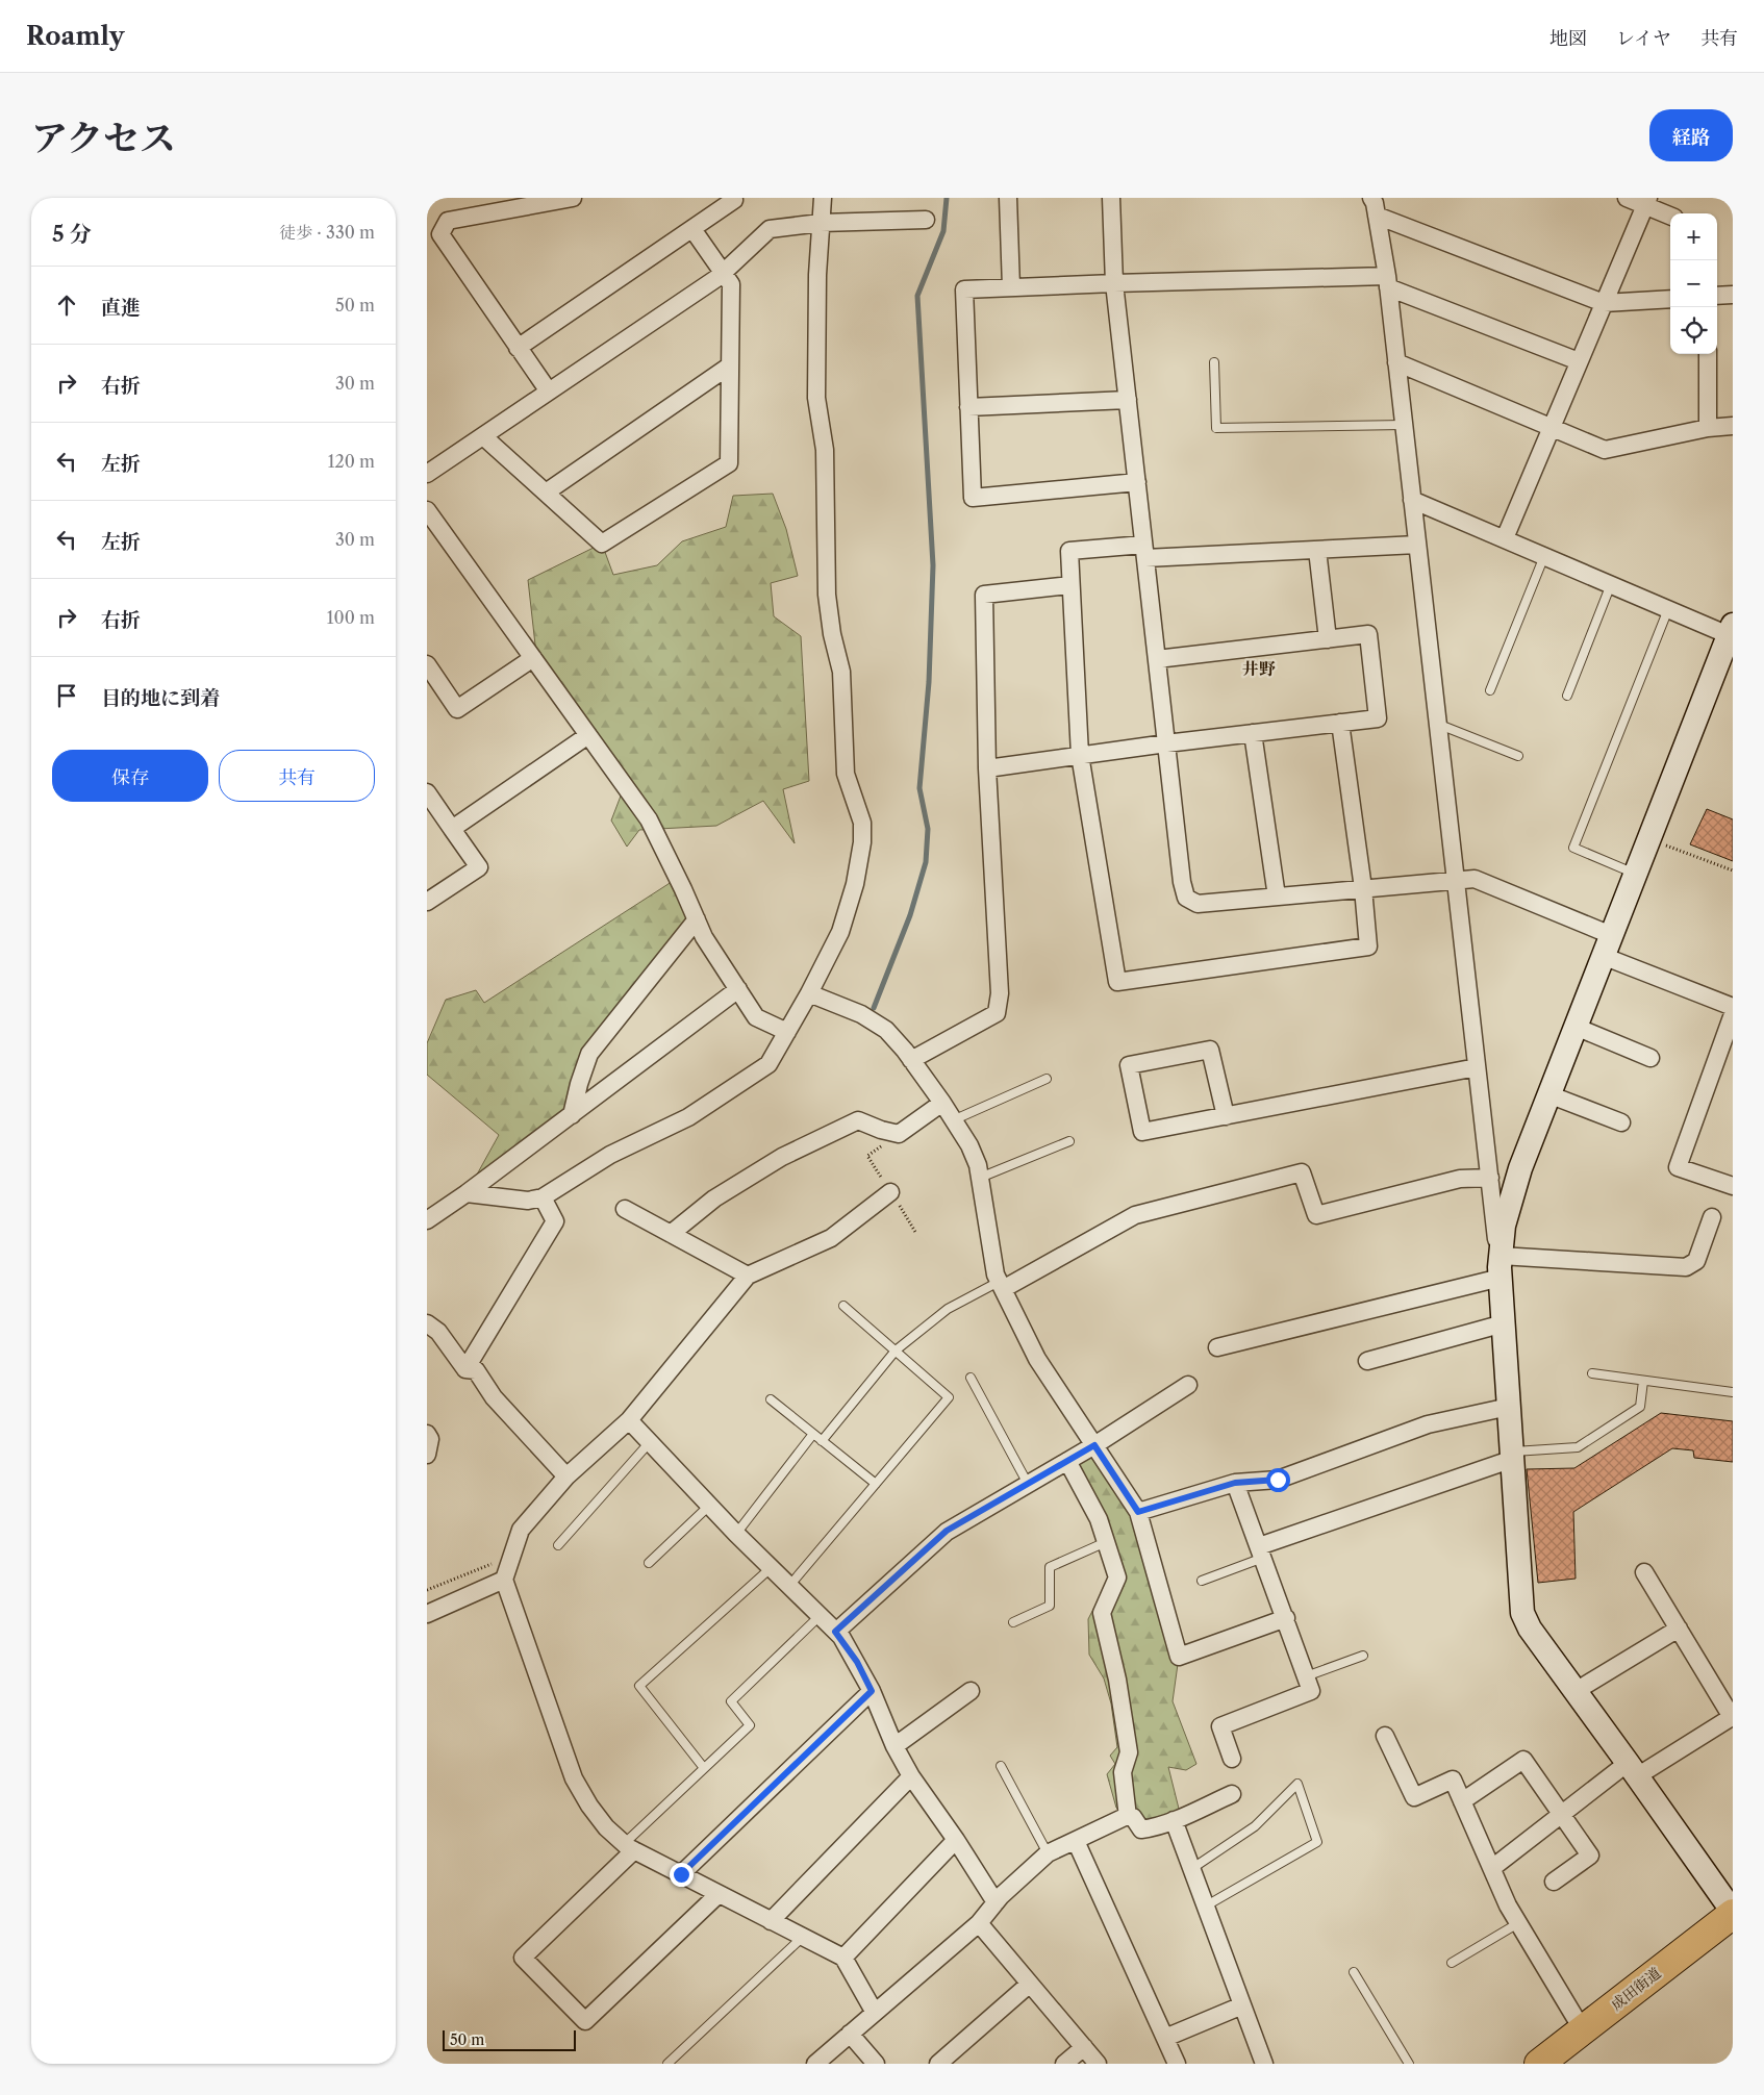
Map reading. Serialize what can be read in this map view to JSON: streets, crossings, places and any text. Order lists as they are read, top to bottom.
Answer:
{
  "streets": {
    "highway": ["成田街道"]
  },
  "districts": ["井野"],
  "scale_bar": "50 m",
  "page": {
    "header": "Roamly",
    "nav": ["地図", "レイヤ", "共有"],
    "title": "アクセス",
    "buttons": [
      "経路",
      ["保存", "共有"]
    ],
    "heading": ["5 分", "徒歩 · 330 m"],
    "map_buttons": ["+", "−"],
    "list": [
      ["直進", "50 m"],
      ["右折", "30 m"],
      ["左折", "120 m"],
      ["左折", "30 m"],
      ["右折", "100 m"],
      "目的地に到着"
    ],
    "scale": "50 m"
  }
}
